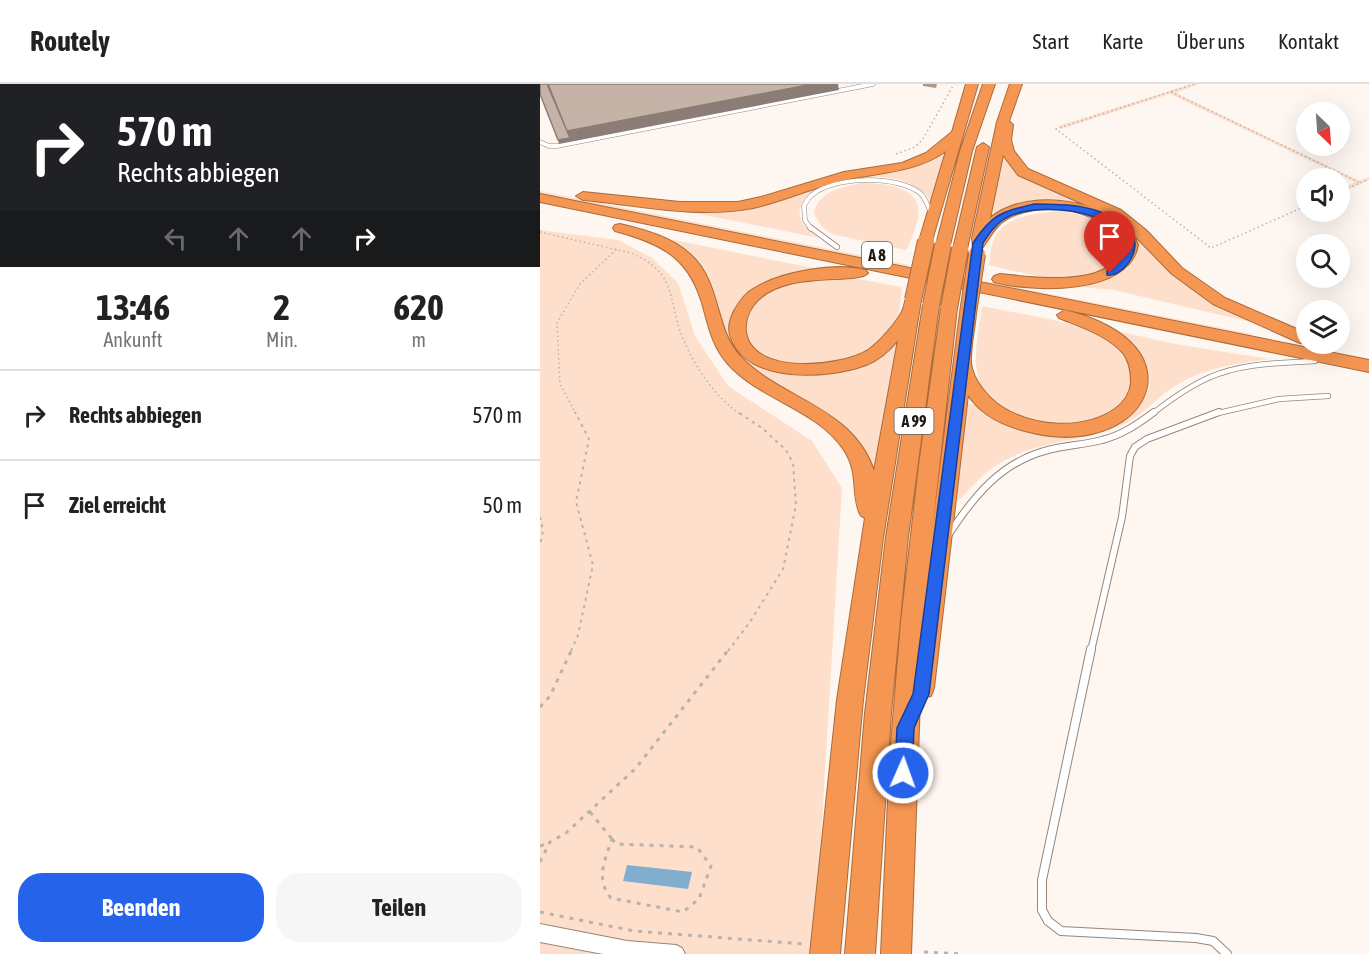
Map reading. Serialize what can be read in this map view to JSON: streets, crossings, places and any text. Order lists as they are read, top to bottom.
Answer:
{
  "streets": {
    "highway": ["A 8", "A 99"]
  },
  "north": "bottom right",
  "page": {
    "header": "Routely",
    "nav": [
      "Start",
      "Karte",
      "Über uns",
      "Kontakt"
    ],
    "turn": ["570 m", "Rechts abbiegen"],
    "eta": [
      "13:46",
      "Ankunft",
      "2",
      "Min.",
      "620",
      "m"
    ],
    "list": [
      {
        "name": "Rechts abbiegen",
        "value": "570 m"
      },
      {
        "name": "Ziel erreicht",
        "value": "50 m"
      }
    ],
    "buttons": ["Beenden", "Teilen"]
  }
}
